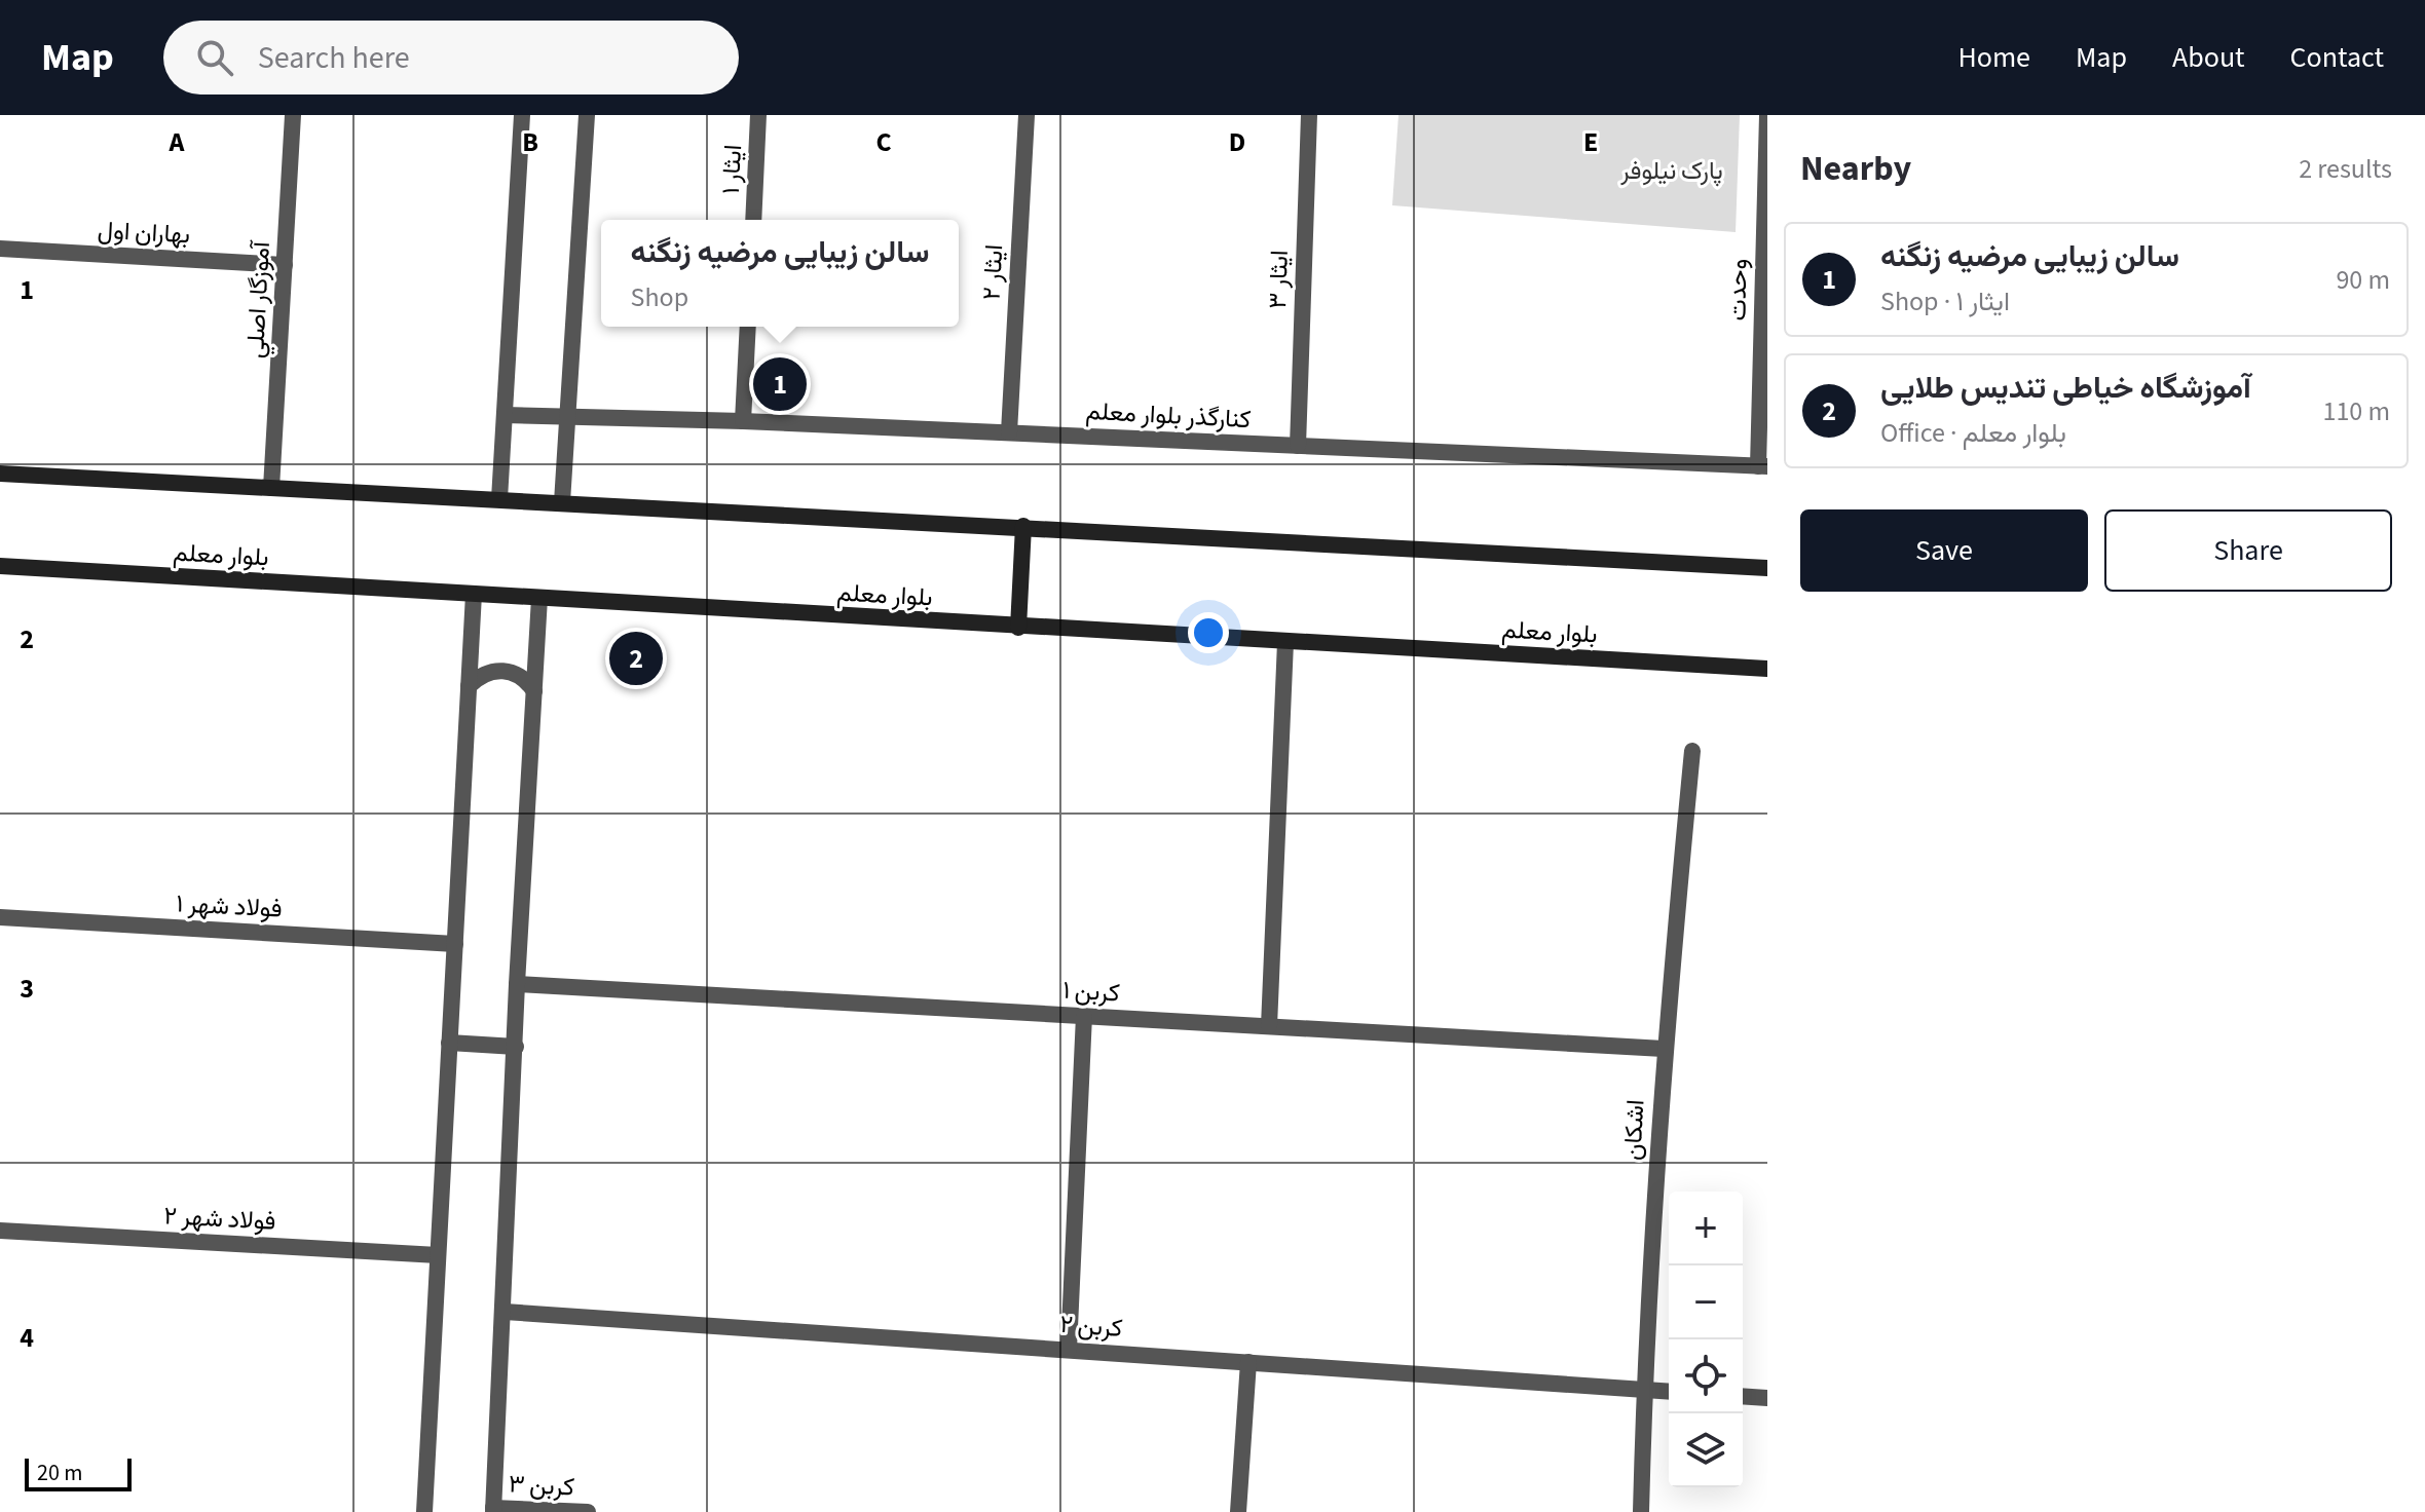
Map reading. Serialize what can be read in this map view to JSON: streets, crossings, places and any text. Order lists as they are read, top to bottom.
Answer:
{
  "streets": {
    "main road": ["بلوار معلم"],
    "street": [
      "ایثار ۱",
      "بهاران اول",
      "ایثار ۲",
      "ایثار ۳",
      "وحدت",
      "آموزگار اصلي",
      "کنارگذر بلوار معلم",
      "فولاد شهر ۱",
      "کربن ۱",
      "اشکان",
      "فولاد شهر ۲",
      "کربن ۲",
      "کربن ۳"
    ]
  },
  "crossings": [
    ["بهاران اول", "آموزگار اصلي"],
    ["ایثار ۲", "کنارگذر بلوار معلم"],
    ["ایثار ۳", "کنارگذر بلوار معلم"],
    ["وحدت", "کنارگذر بلوار معلم"],
    ["کربن ۱", "اشکان"],
    ["اشکان", "کربن ۲"]
  ],
  "parks": ["پارک نیلوفر"],
  "scale_bar": "20 m",
  "page": {
    "header": "Map",
    "search": "Search here",
    "nav": [
      "Home",
      "Map",
      "About",
      "Contact"
    ],
    "heading": ["Nearby", "2 results"],
    "popup": ["سالن زیبایی مرضیه زنگنه", "Shop"],
    "list": [
      {
        "mark": "1",
        "name": "سالن زیبایی مرضیه زنگنه",
        "note": "Shop · ایثار ۱",
        "value": "90 m"
      },
      {
        "mark": "2",
        "name": "آموزشگاه خیاطی تندیس طلایی",
        "note": "Office · بلوار معلم",
        "value": "110 m"
      }
    ],
    "pins": ["1", "2"],
    "buttons": ["Save", "Share"],
    "map_buttons": ["+", "−"],
    "scale": "20 m"
  },
  "grid": {
    "columns": [
      "A",
      "B",
      "C",
      "D",
      "E"
    ],
    "rows": [
      "1",
      "2",
      "3",
      "4"
    ]
  }
}
